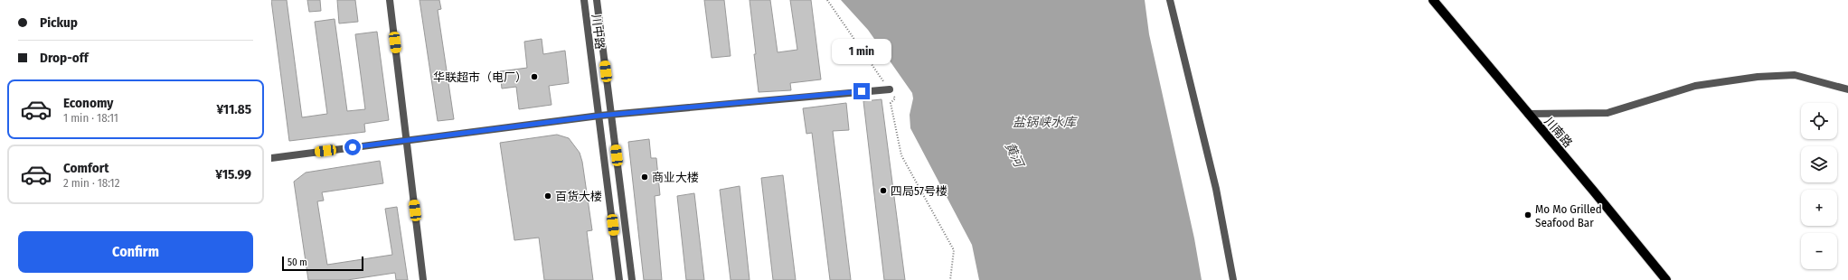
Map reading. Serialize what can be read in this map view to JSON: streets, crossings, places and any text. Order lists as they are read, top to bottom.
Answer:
{
  "streets": {
    "main road": ["川南路"],
    "street": ["川中路"]
  },
  "water": ["盐锅峡水库", "黄河"],
  "places": [
    "华联超市（电厂）",
    "商业大楼",
    "四局57号楼",
    "百货大楼",
    "Mo Mo Grilled Seafood Bar"
  ],
  "scale_bar": "50 m",
  "page": {
    "banner": ["Pickup", "Drop-off"],
    "bubble": "1 min",
    "list": [
      {
        "name": "Economy",
        "note": "1 min · 18:11",
        "value": "¥11.85"
      },
      {
        "name": "Comfort",
        "note": "2 min · 18:12",
        "value": "¥15.99"
      }
    ],
    "map_buttons": ["+", "−"],
    "buttons": "Confirm",
    "scale": "50 m"
  }
}
